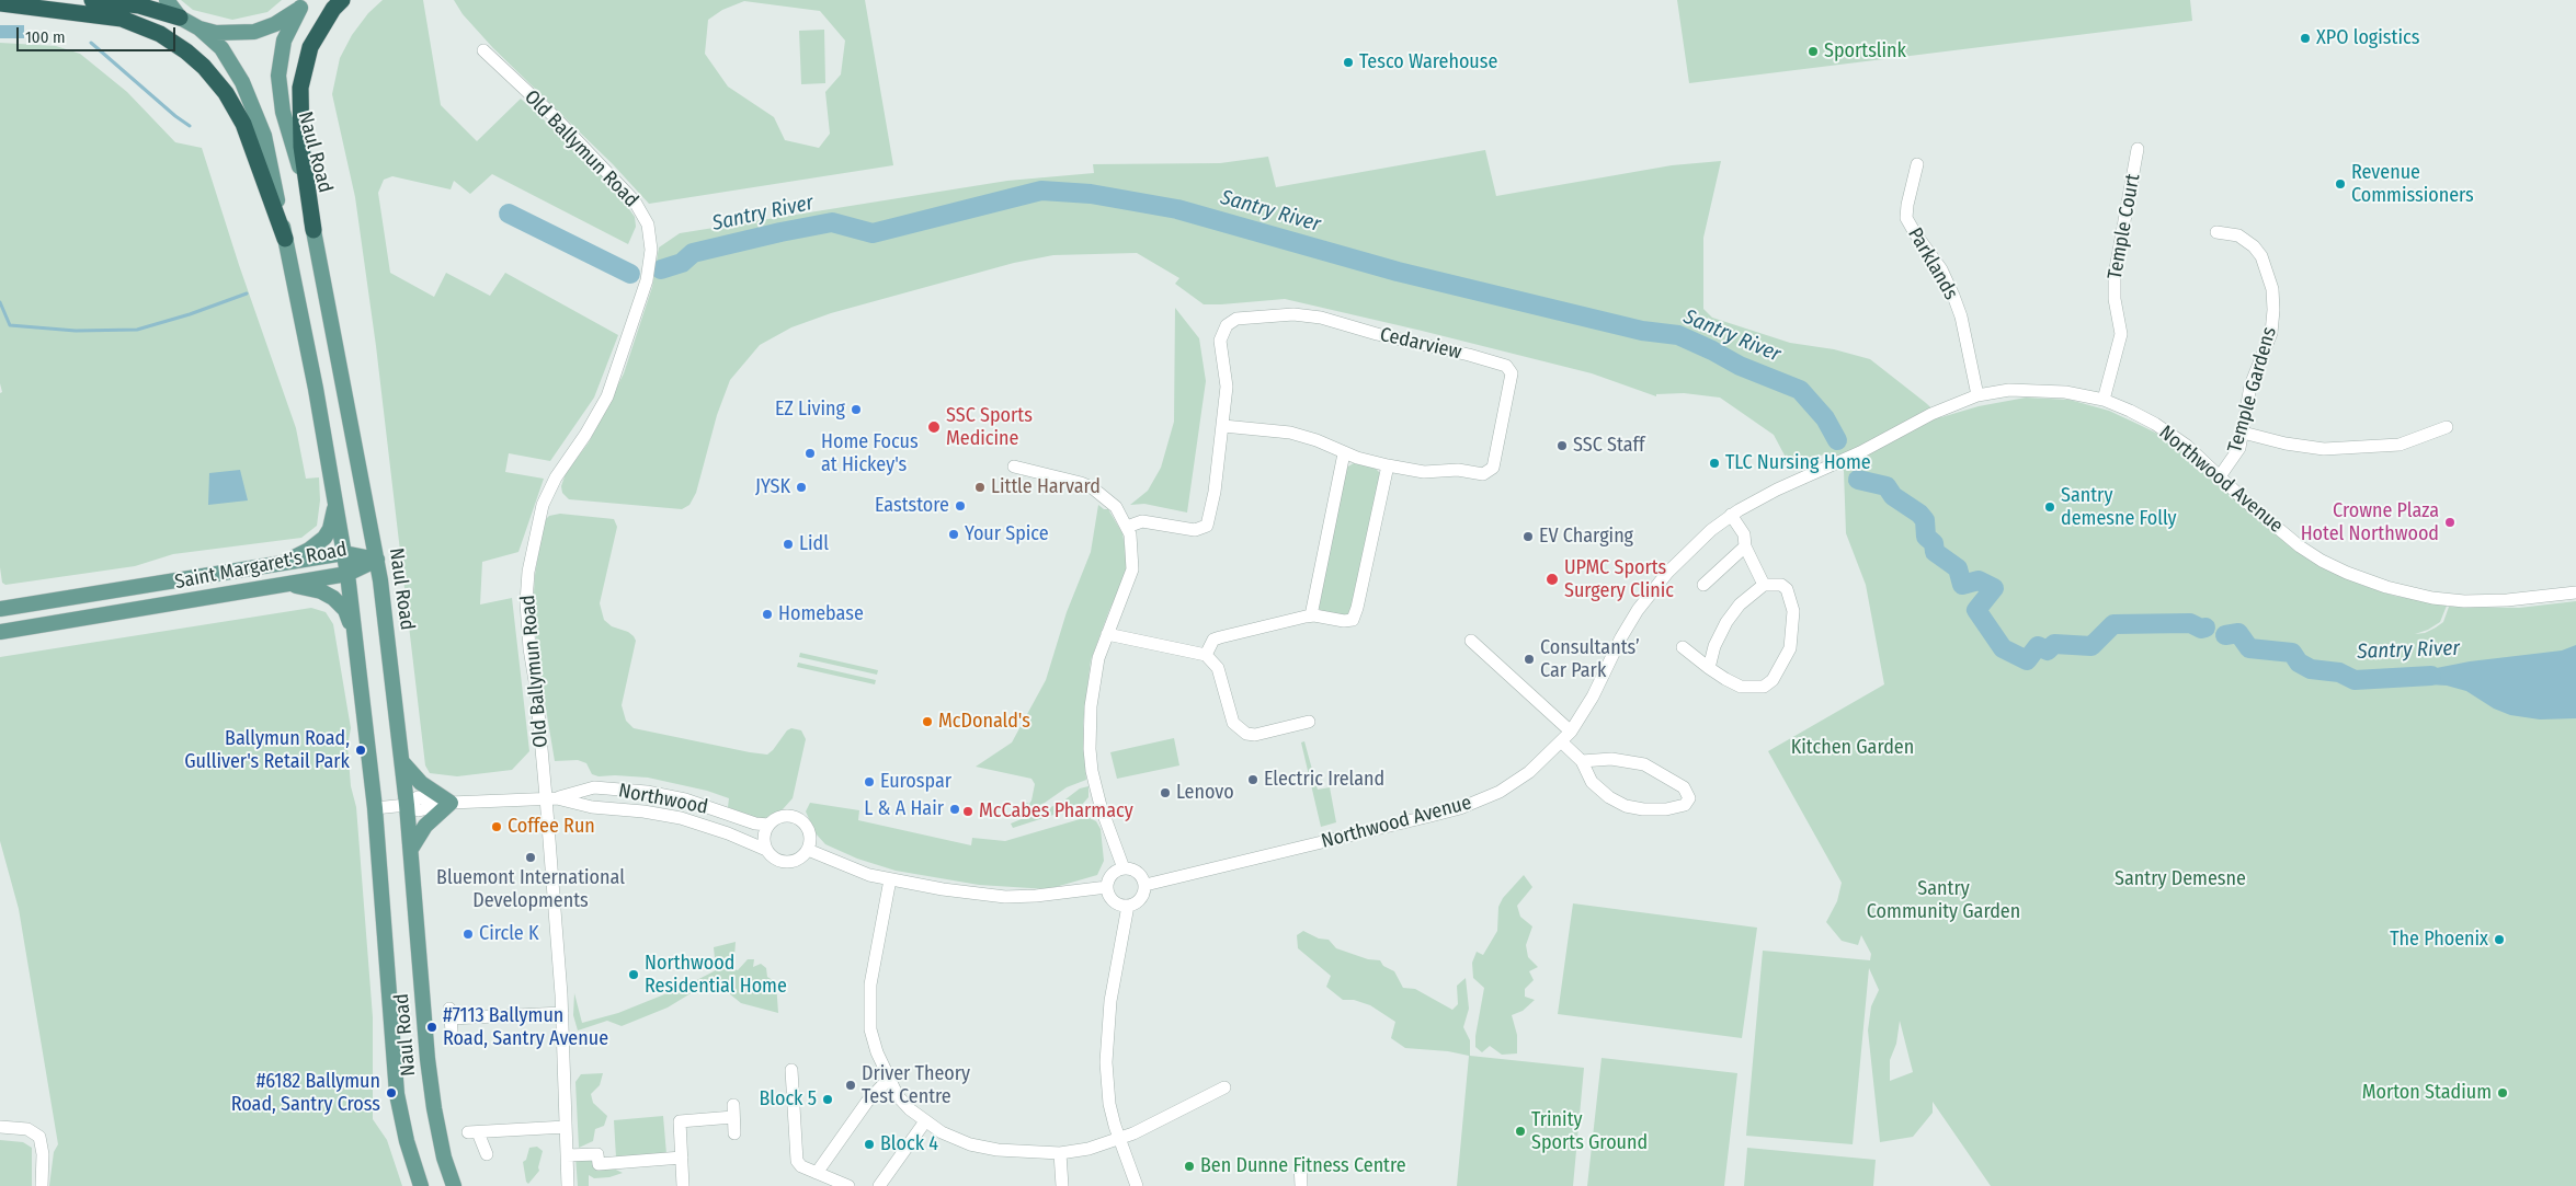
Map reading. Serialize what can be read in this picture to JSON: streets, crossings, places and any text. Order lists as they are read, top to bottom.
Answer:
{
  "streets": {
    "main road": ["Naul Road", "Saint Margaret's Road"],
    "street": [
      "Old Ballymun Road",
      "Temple Court",
      "Parklands",
      "Cedarview",
      "Temple Gardens",
      "Northwood Avenue",
      "Northwood"
    ]
  },
  "crossings": [
    ["Old Ballymun Road", "Northwood"],
    ["Naul Road", "Saint Margaret's Road"],
    ["Temple Court", "Northwood Avenue"],
    ["Parklands", "Northwood Avenue"],
    ["Temple Gardens", "Northwood Avenue"]
  ],
  "water": ["Santry River"],
  "parks": ["Kitchen Garden", "Santry Demesne", "Santry Community Garden"],
  "places": [
    "XPO logistics",
    "Sportslink",
    "Tesco Warehouse",
    "Revenue Commissioners",
    "EZ Living",
    "SSC Sports Medicine",
    "SSC Staff",
    "Home Focus at Hickey's",
    "TLC Nursing Home",
    "JYSK",
    "Little Harvard",
    "Eaststore",
    "Santry demesne Folly",
    "Crowne Plaza Hotel Northwood",
    "Your Spice",
    "EV Charging",
    "Lidl",
    "UPMC Sports Surgery Clinic",
    "Homebase",
    "Consultants’ Car Park",
    "McDonald's",
    "Ballymun Road, Gulliver's Retail Park",
    "Electric Ireland",
    "Eurospar",
    "Lenovo",
    "L & A Hair",
    "McCabes Pharmacy",
    "Coffee Run",
    "Bluemont International Developments",
    "Circle K",
    "The Phoenix",
    "Northwood Residential Home",
    "#7113 Ballymun Road, Santry Avenue",
    "Driver Theory Test Centre",
    "#6182 Ballymun Road, Santry Cross",
    "Morton Stadium",
    "Block 5",
    "Trinity Sports Ground",
    "Block 4",
    "Ben Dunne Fitness Centre"
  ],
  "scale_bar": "100 m"
}
